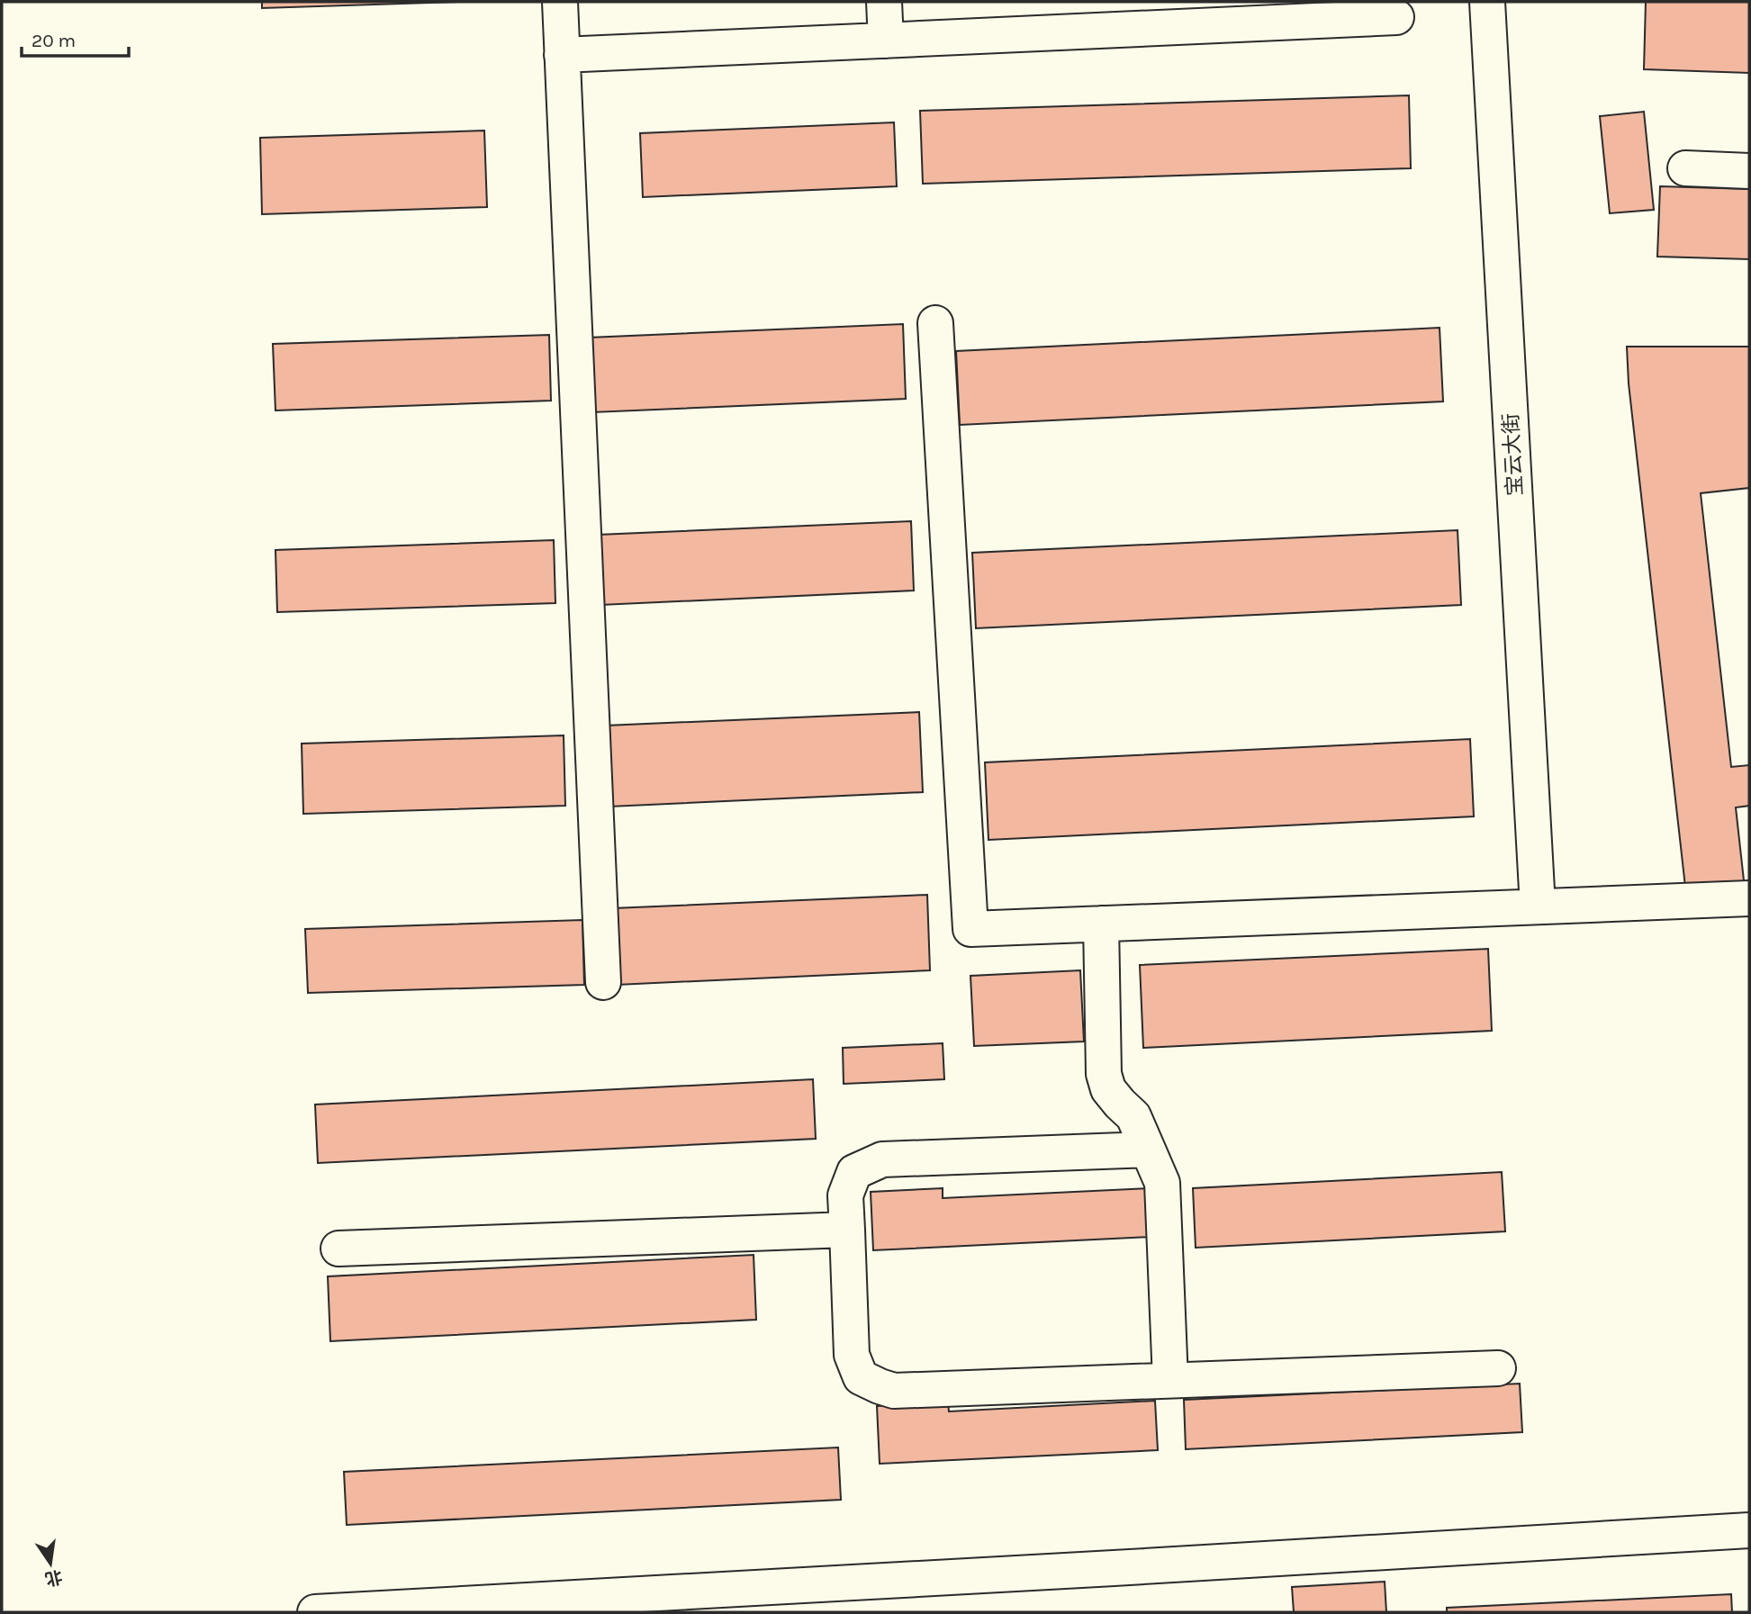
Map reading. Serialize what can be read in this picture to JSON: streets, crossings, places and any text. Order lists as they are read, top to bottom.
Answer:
{
  "streets": {
    "street": ["宝云大街"]
  },
  "scale_bar": "20 m",
  "north": "bottom"
}
